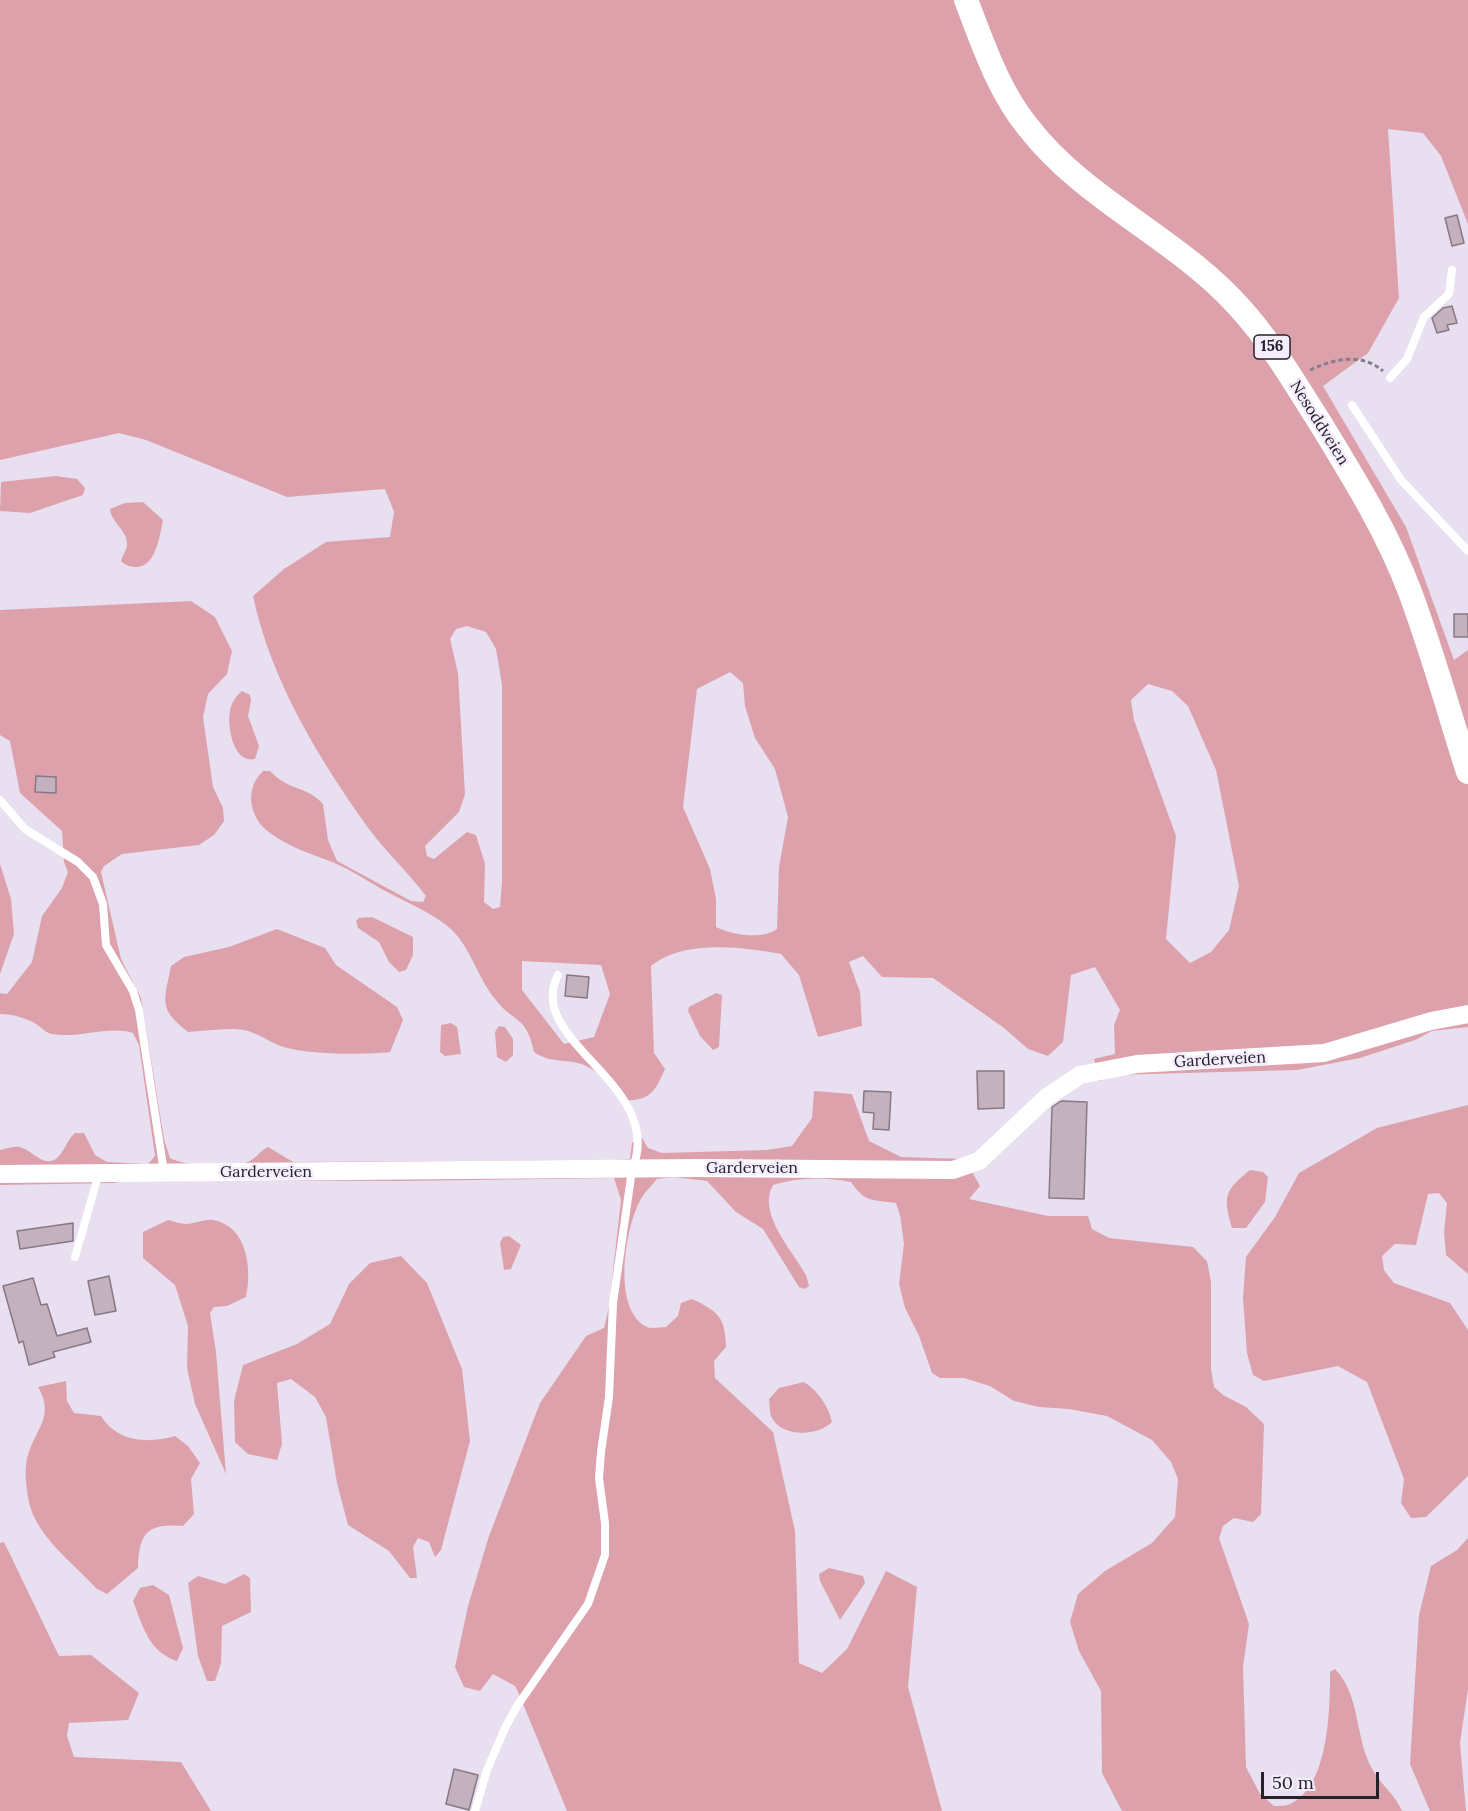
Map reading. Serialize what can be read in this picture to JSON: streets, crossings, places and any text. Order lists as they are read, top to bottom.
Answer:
{
  "streets": {
    "main road": ["156", "Nesoddveien"],
    "street": ["Garderveien"]
  },
  "scale_bar": "50 m"
}
